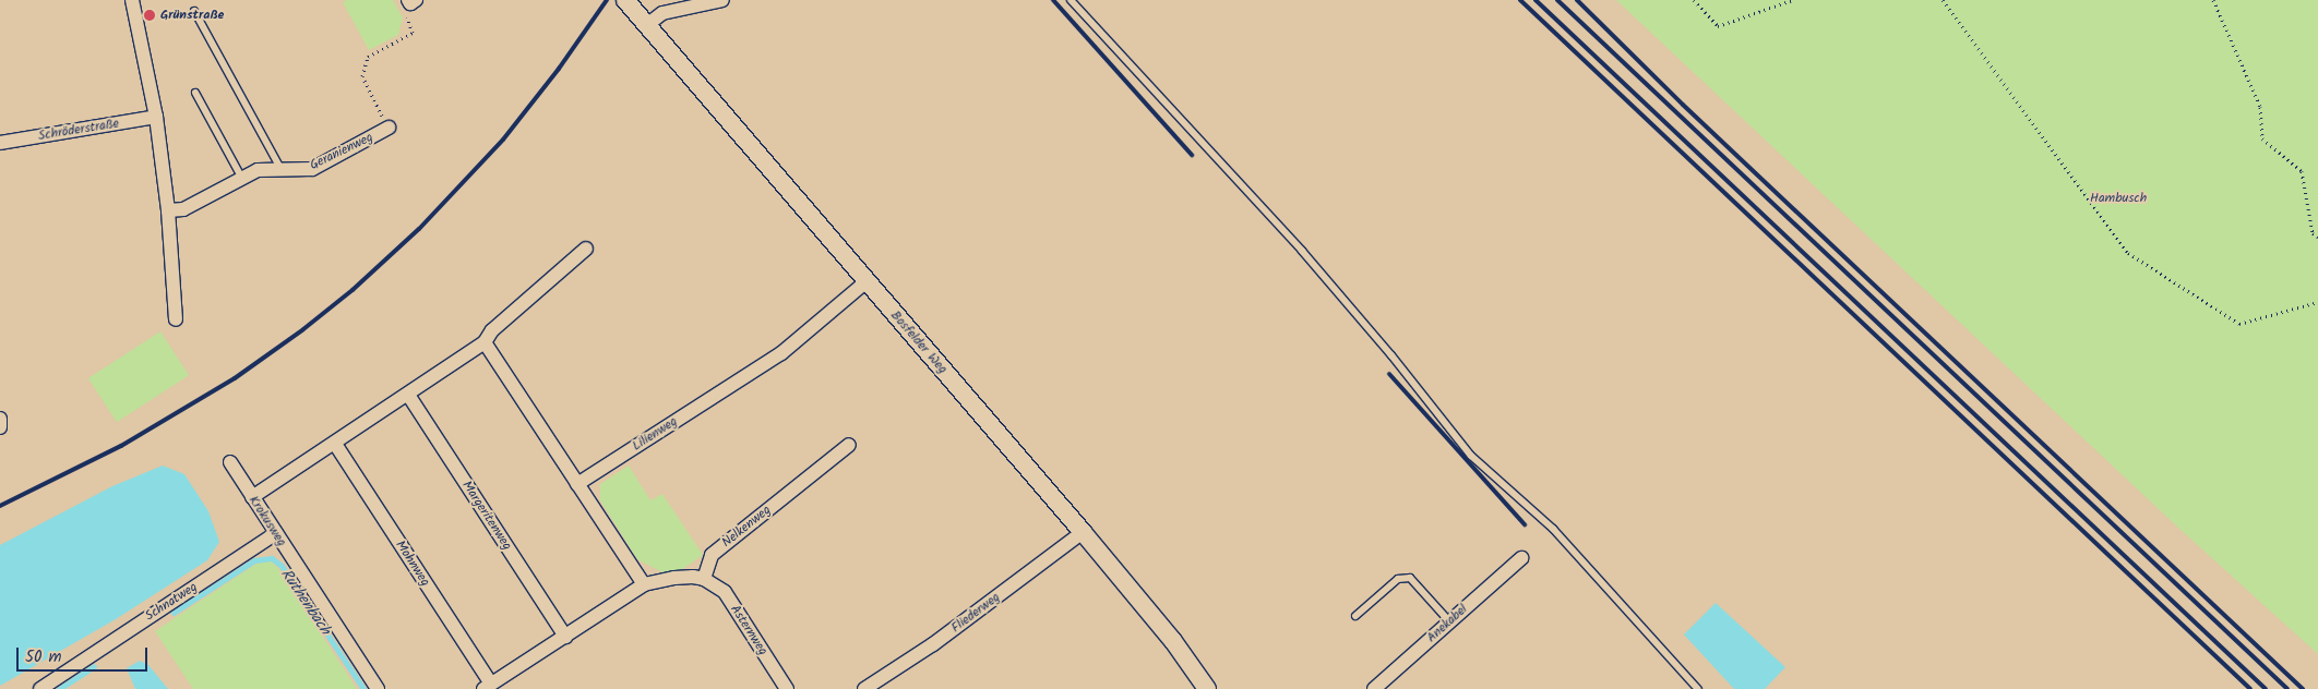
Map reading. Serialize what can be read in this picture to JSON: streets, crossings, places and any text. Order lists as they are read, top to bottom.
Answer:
{
  "streets": {
    "street": [
      "Schröderstraße",
      "Geranienweg",
      "Bosfelder Weg",
      "Lilienweg",
      "Margeritenweg",
      "Krokusweg",
      "Nelkenweg",
      "Mohnweg",
      "Schnatweg",
      "Fliederweg",
      "Anekabel",
      "Asternweg"
    ]
  },
  "crossings": [
    ["Bosfelder Weg", "Lilienweg"],
    ["Bosfelder Weg", "Fliederweg"],
    ["Krokusweg", "Schnatweg"],
    ["Nelkenweg", "Asternweg"]
  ],
  "water": ["Ruthenbach"],
  "parks": ["Hambusch"],
  "places": ["Grünstraße"],
  "scale_bar": "50 m"
}
